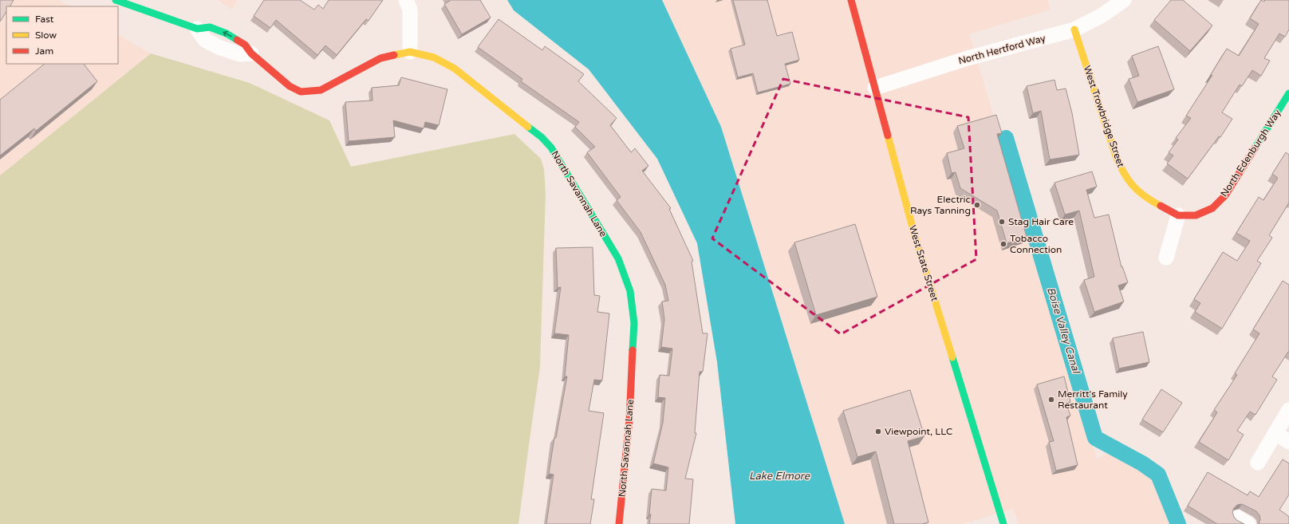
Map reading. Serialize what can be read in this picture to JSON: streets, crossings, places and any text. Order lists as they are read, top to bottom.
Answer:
{
  "streets": {
    "street": [
      "North Hertford Way",
      "West Trowbridge Street",
      "North Edenburgh Way",
      "North Savannah Lane",
      "West State Street"
    ]
  },
  "crossings": [
    ["North Hertford Way", "West Trowbridge Street"],
    ["North Hertford Way", "West State Street"],
    ["West Trowbridge Street", "North Edenburgh Way"]
  ],
  "water": ["Boise Valley Canal", "Lake Elmore"],
  "places": [
    "Electric Rays Tanning",
    "Stag Hair Care",
    "Tobacco Connection",
    "Merritt's Family Restaurant",
    "Viewpoint, LLC"
  ],
  "legend": ["Fast", "Slow", "Jam"]
}
